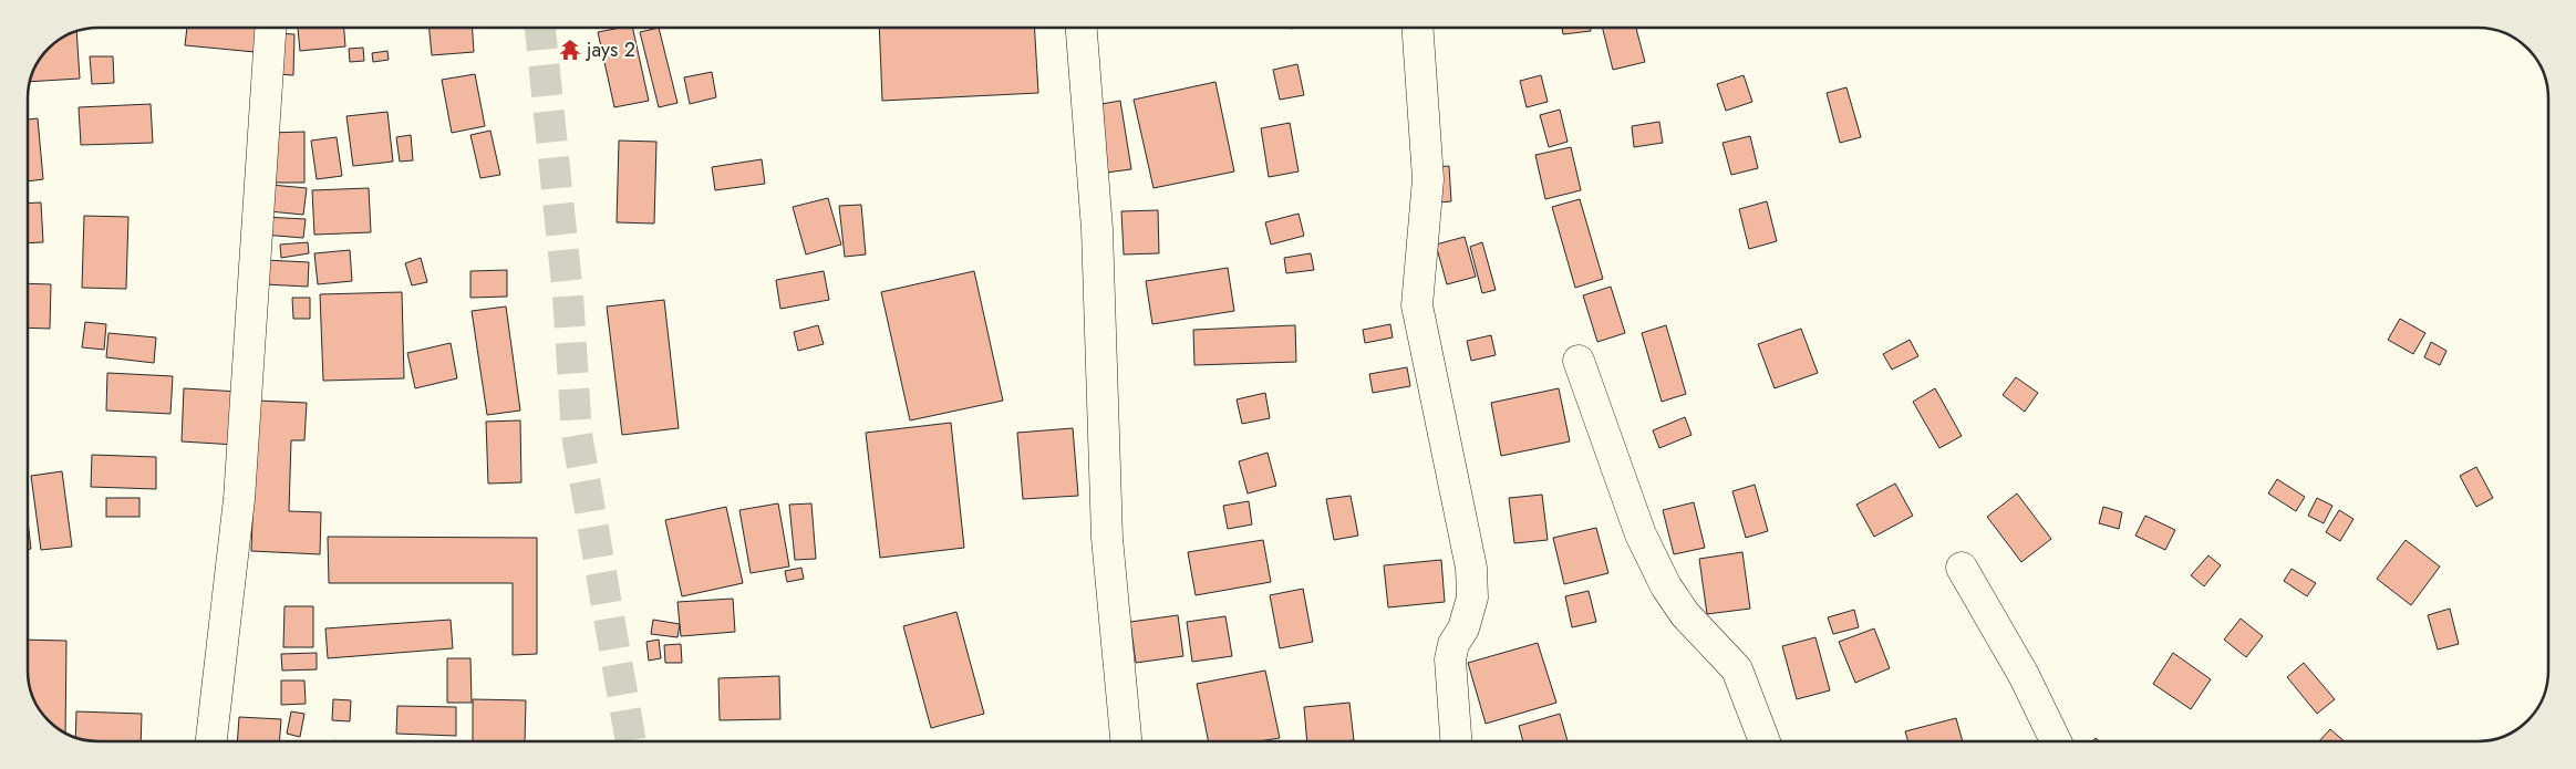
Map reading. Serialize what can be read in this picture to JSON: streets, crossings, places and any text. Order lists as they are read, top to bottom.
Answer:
{
  "places": {
    "temple": ["jays 2"]
  }
}
